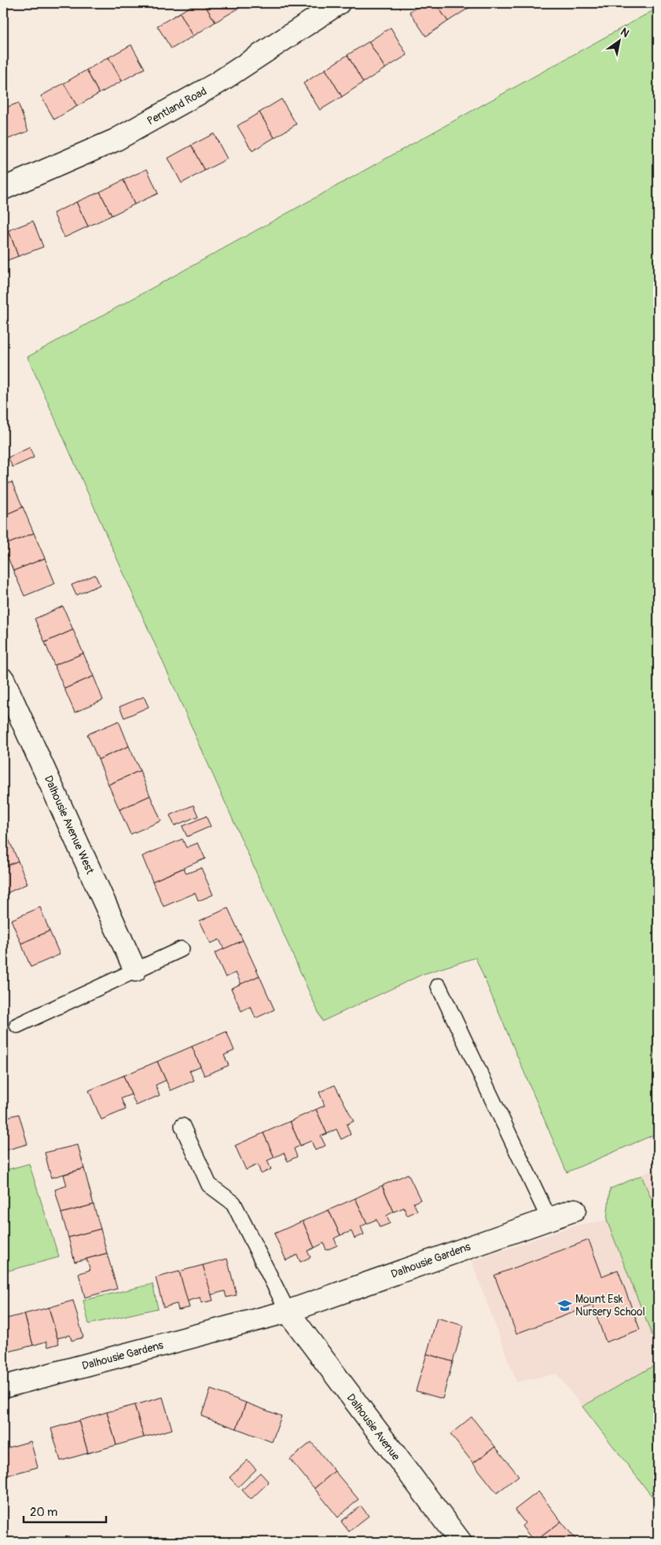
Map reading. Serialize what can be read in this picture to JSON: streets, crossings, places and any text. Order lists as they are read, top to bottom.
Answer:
{
  "streets": {
    "street": [
      "Pentland Road",
      "Dalhousie Avenue West",
      "Dalhousie Gardens",
      "Dalhousie Avenue"
    ]
  },
  "crossings": [
    ["Dalhousie Gardens", "Dalhousie Avenue"]
  ],
  "places": {
    "school or university": ["Mount Esk Nursery School"]
  },
  "scale_bar": "20 m",
  "north": "top right"
}
